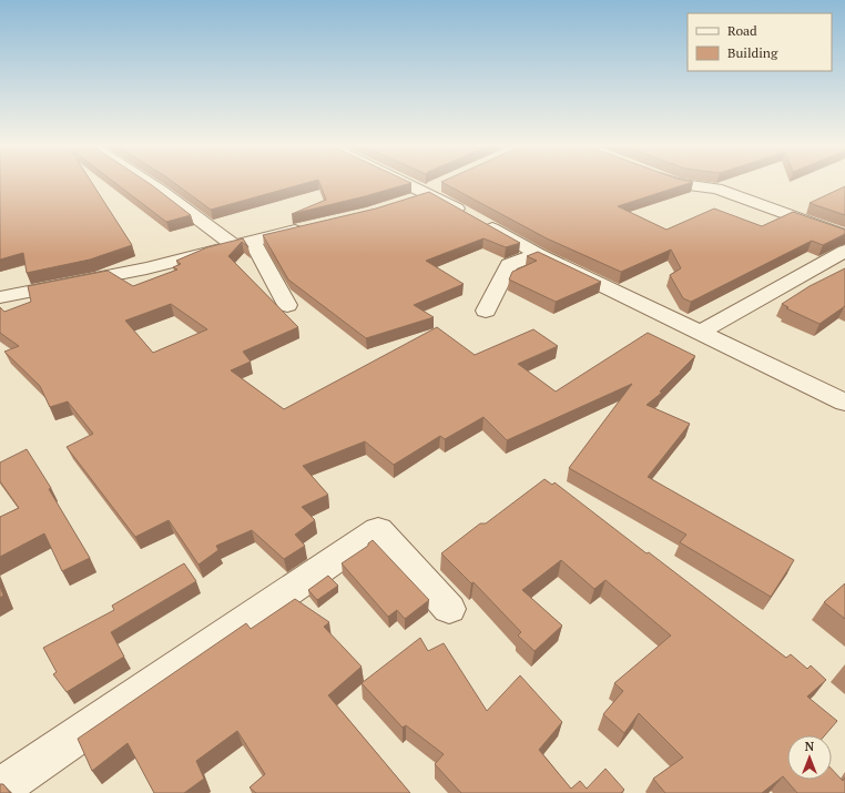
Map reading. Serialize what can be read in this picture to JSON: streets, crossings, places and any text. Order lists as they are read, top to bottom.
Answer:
{
  "legend": ["Road", "Building"],
  "north": "top"
}
